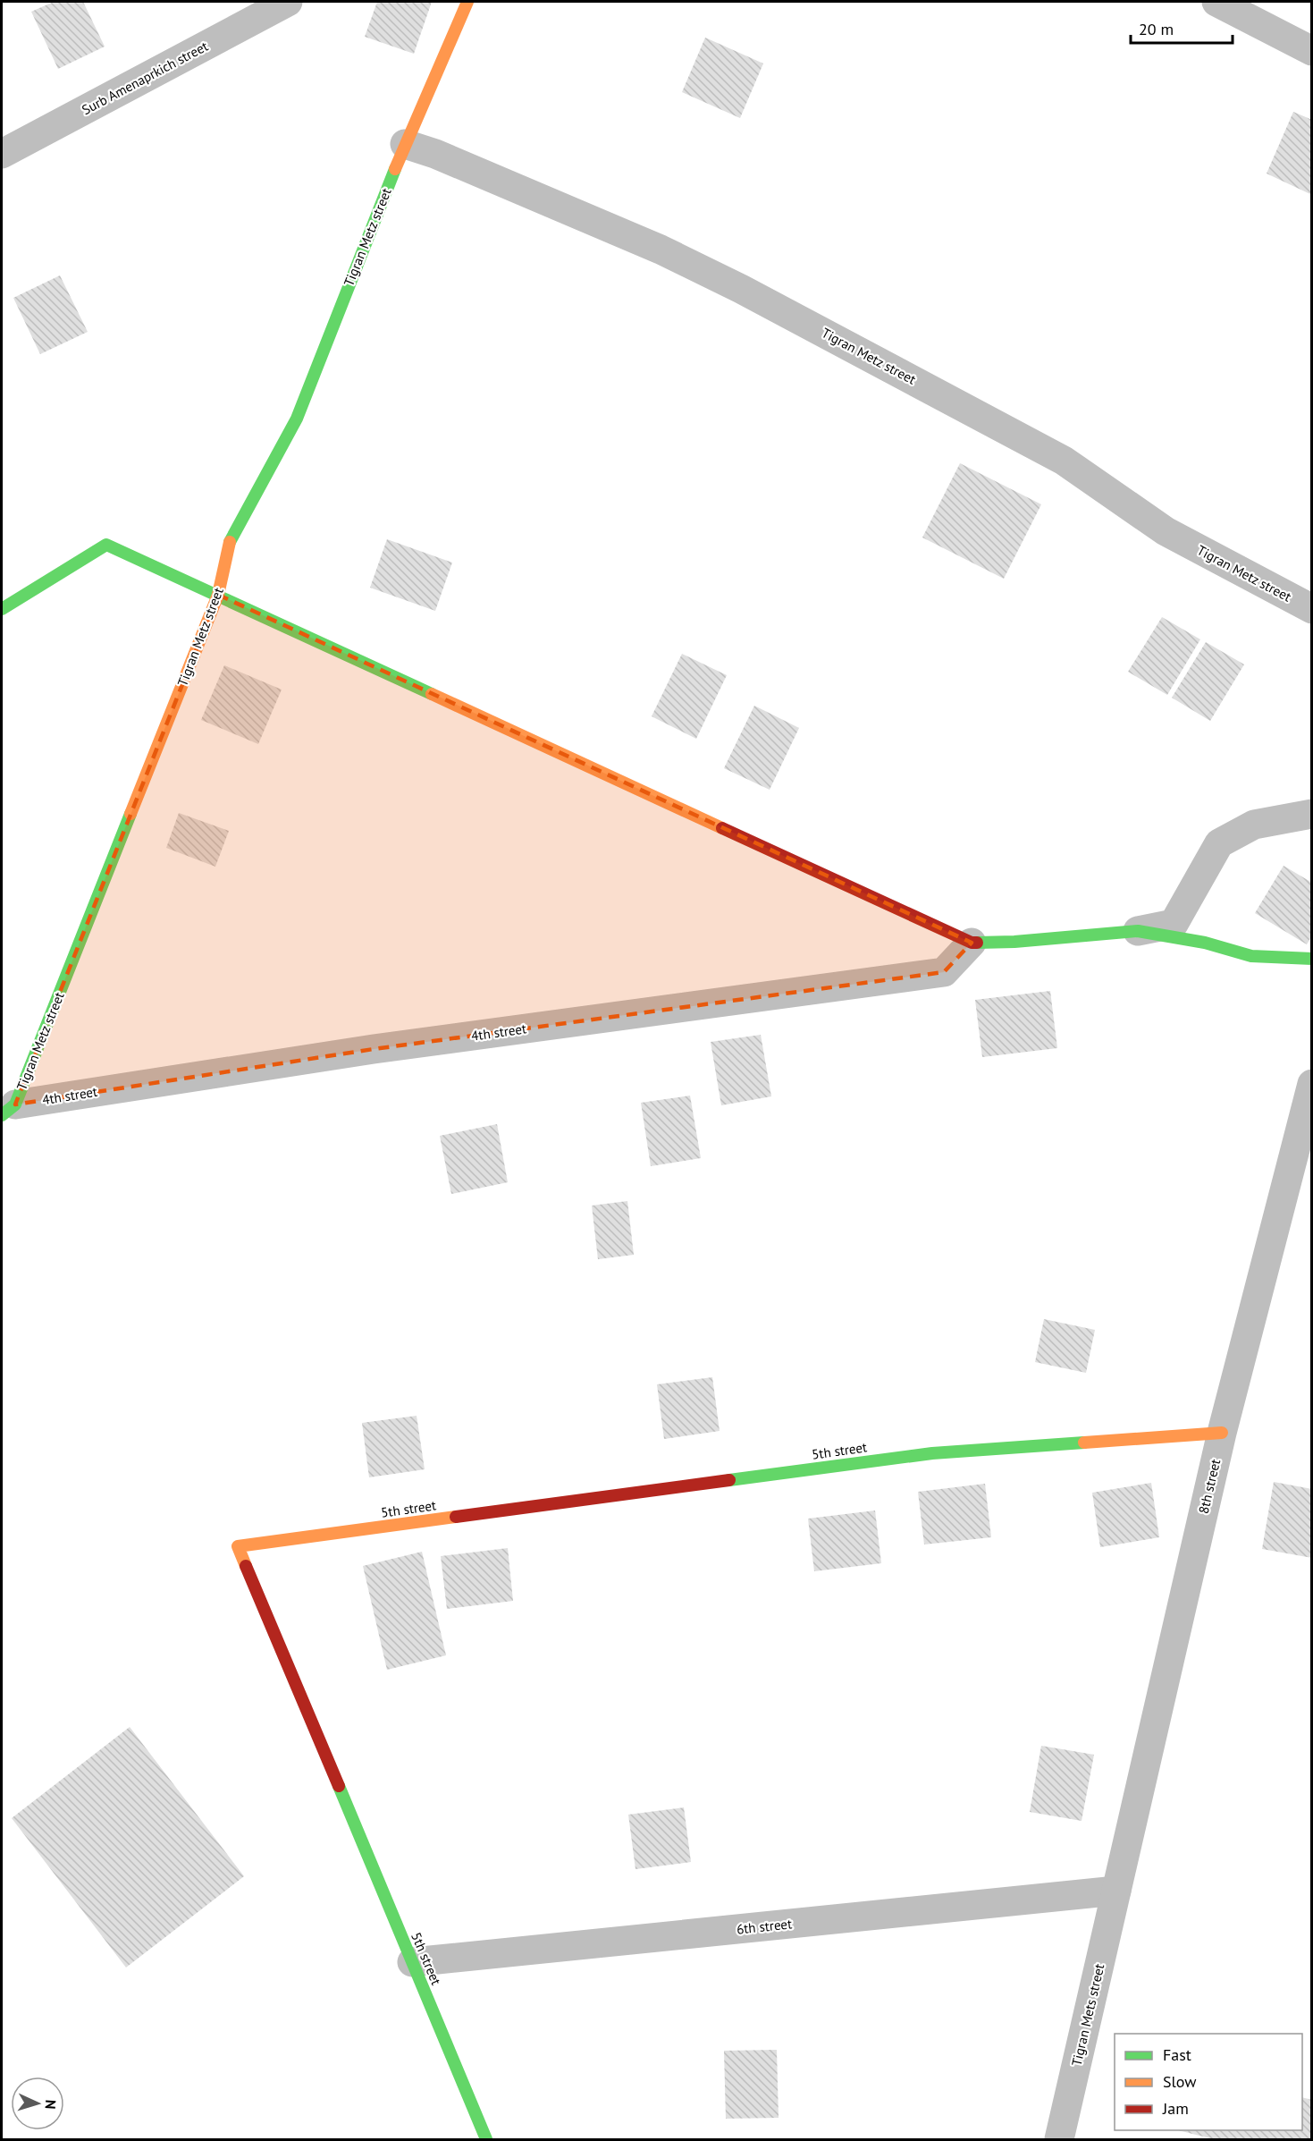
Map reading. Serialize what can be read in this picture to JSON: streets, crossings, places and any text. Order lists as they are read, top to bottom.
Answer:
{
  "streets": {
    "street": [
      "Surb Amenaprkich street",
      "Tigran Metz street",
      "4th street",
      "5th street",
      "8th street",
      "6th street",
      "Tigran Mets street"
    ]
  },
  "crossings": [
    ["Tigran Metz street", "4th street"],
    ["5th street", "8th street"],
    ["5th street", "6th street"],
    ["8th street", "6th street"],
    ["8th street", "Tigran Mets street"],
    ["6th street", "Tigran Mets street"]
  ],
  "legend": ["Fast", "Slow", "Jam"],
  "scale_bar": "20 m",
  "north": "right"
}
